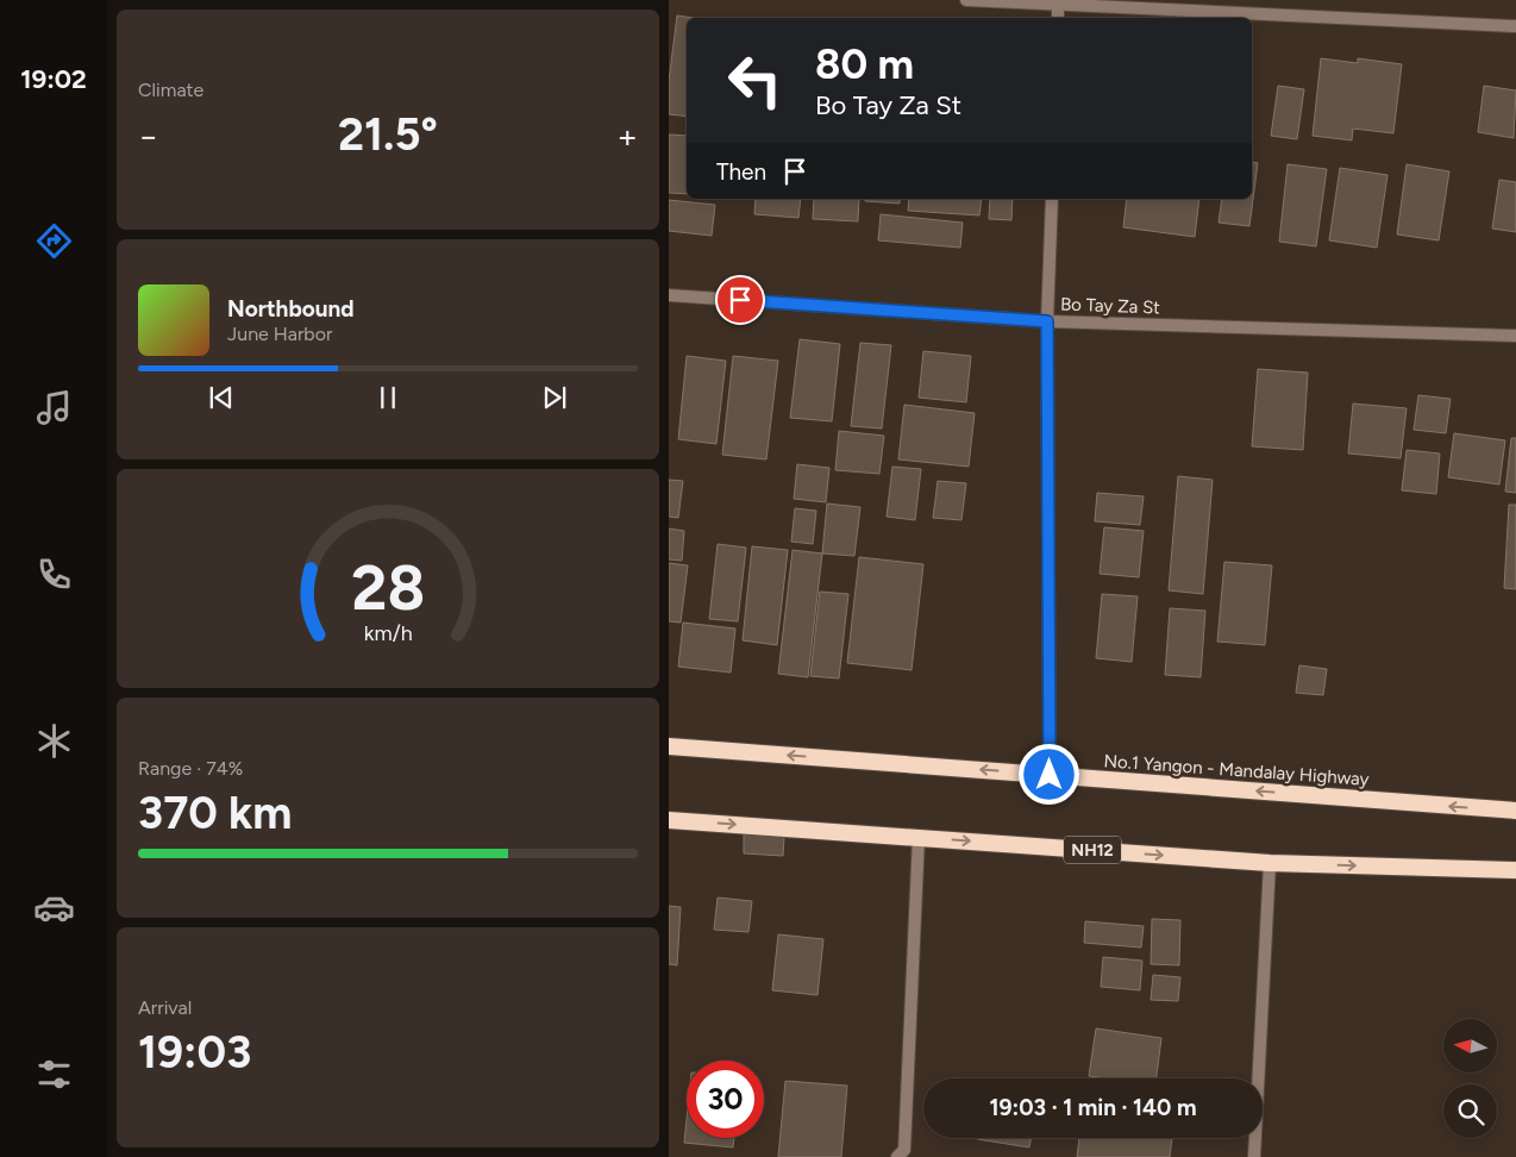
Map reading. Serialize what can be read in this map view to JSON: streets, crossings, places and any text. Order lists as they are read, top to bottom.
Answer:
{
  "streets": {
    "highway": ["No.1 Yangon - Mandalay Highway", "NH12"],
    "street": ["Bo Tay Za St"]
  },
  "north": "left",
  "page": {
    "tabs": "19:02",
    "tile": [
      "Climate",
      ["Range · 74%", "370 km"],
      ["Arrival", "19:03"]
    ],
    "turn": ["80 m", "Bo Tay Za St"],
    "heat": ["−", "21.5°", "+"],
    "then": "Then",
    "song": ["Northbound", "June Harbor"],
    "limit": "30",
    "trip": "19:03 · 1 min · 140 m",
    "gauge": ["28", "km/h"]
  }
}
